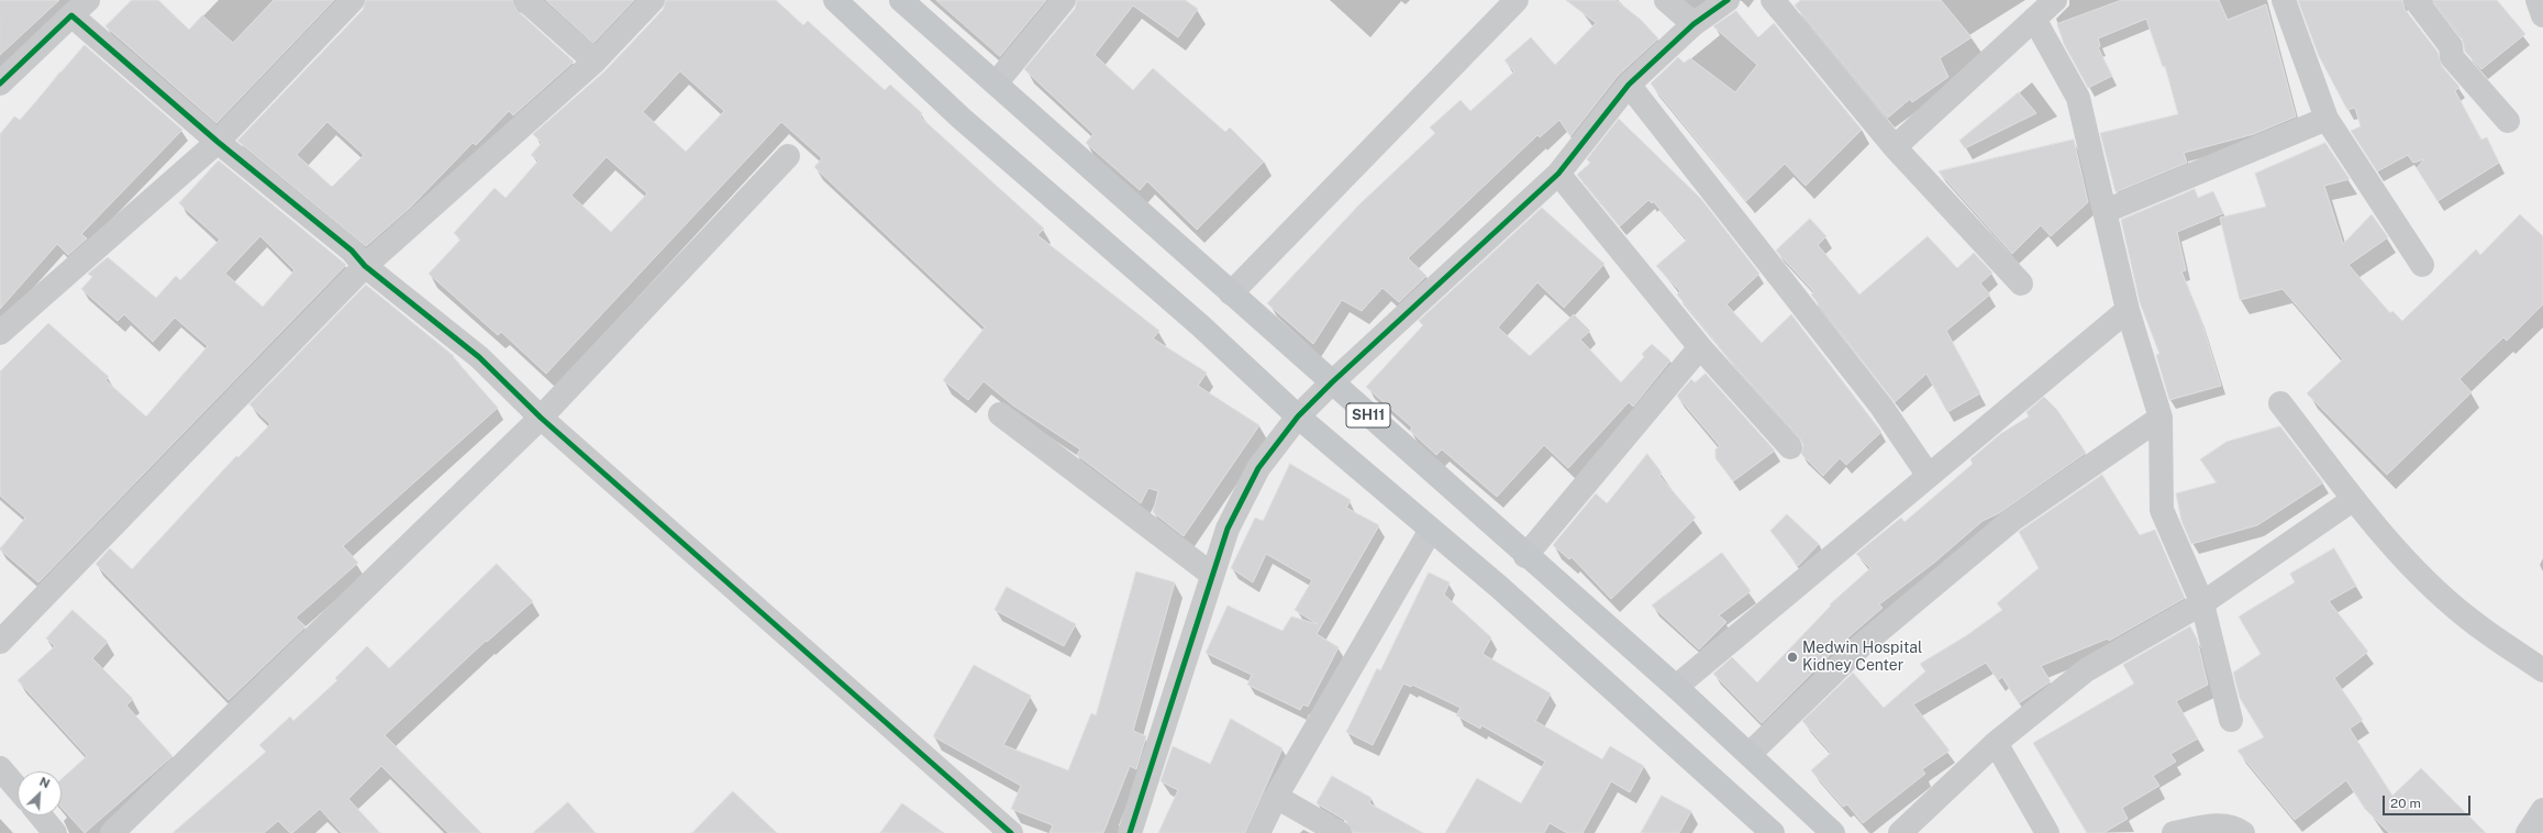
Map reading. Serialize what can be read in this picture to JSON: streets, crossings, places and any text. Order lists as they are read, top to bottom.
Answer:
{
  "streets": {
    "main road": ["SH11"]
  },
  "places": ["Medwin Hospital Kidney Center"],
  "scale_bar": "20 m",
  "north": "top right"
}
